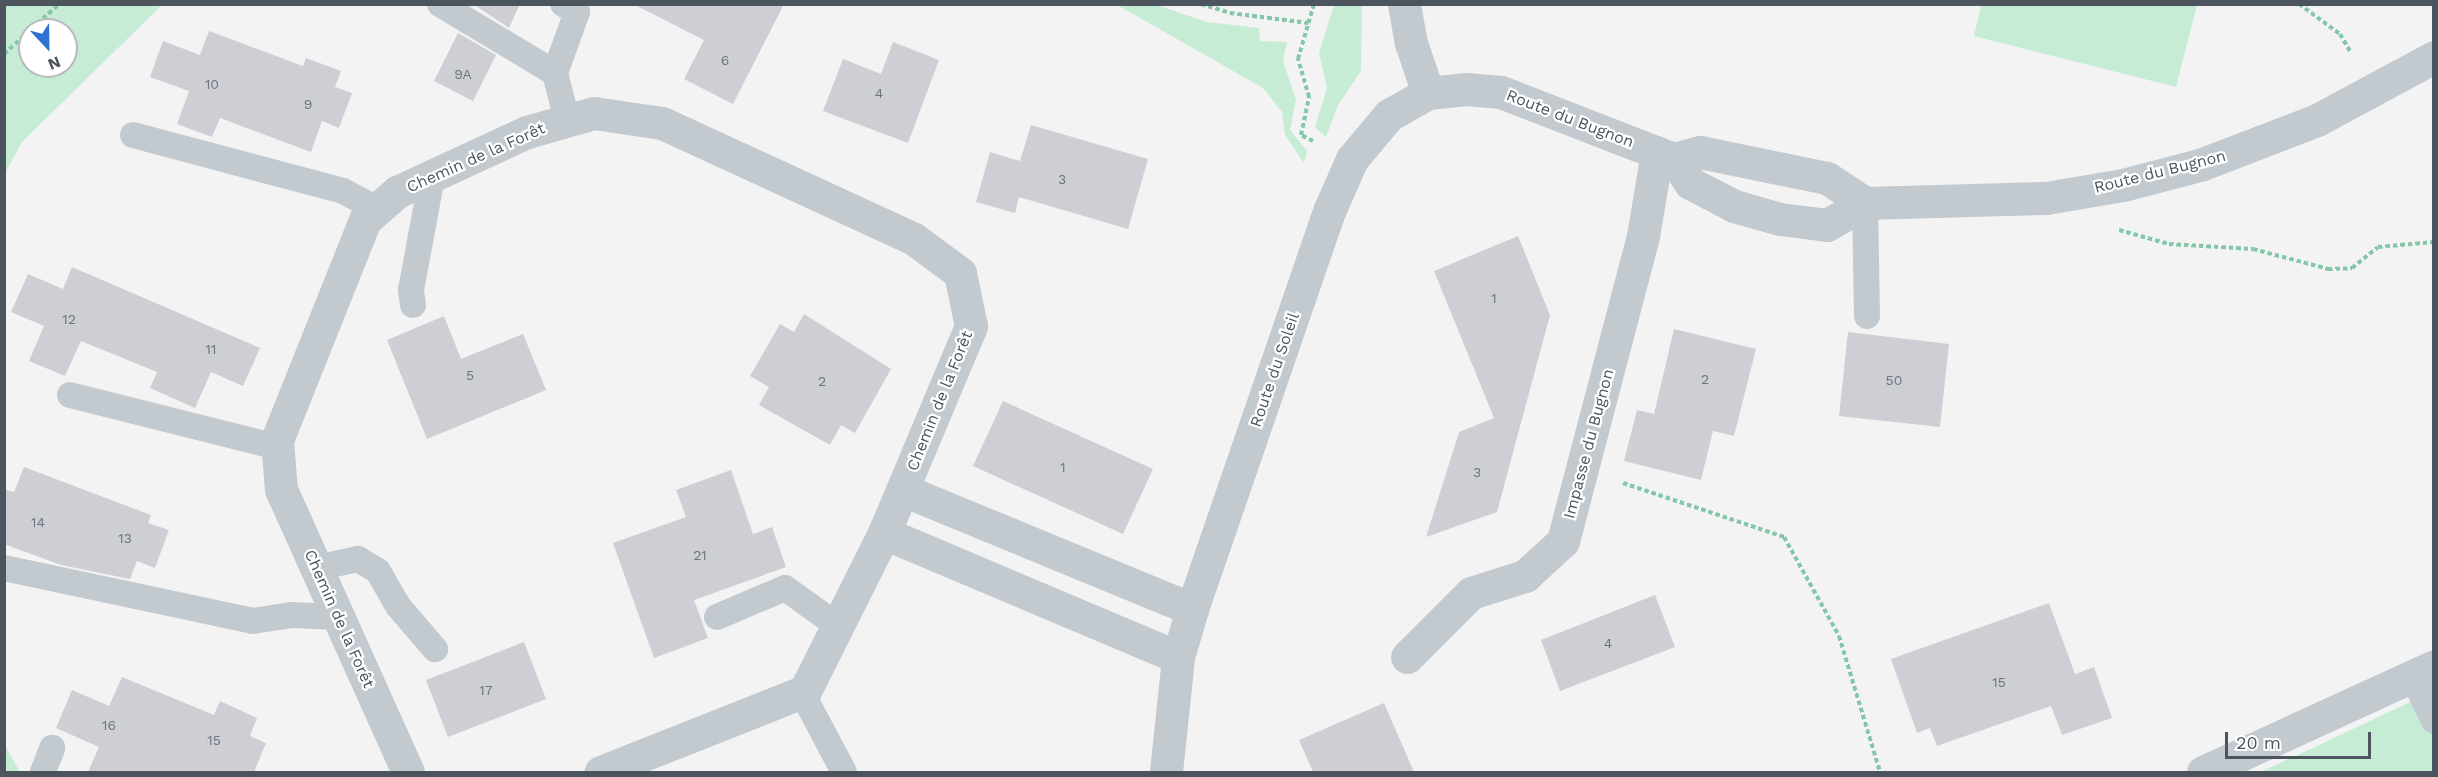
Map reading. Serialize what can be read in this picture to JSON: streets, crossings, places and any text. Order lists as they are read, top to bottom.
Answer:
{
  "streets": {
    "street": [
      "Route du Bugnon",
      "Chemin de la Forêt",
      "Route du Soleil",
      "Impasse du Bugnon"
    ]
  },
  "crossings": [
    ["Route du Bugnon", "Route du Soleil"],
    ["Route du Bugnon", "Impasse du Bugnon"],
    ["Chemin de la Forêt", "Route du Soleil"]
  ],
  "house_numbers": [
    "6",
    "9A",
    "10",
    "4",
    "9",
    "3",
    "1",
    "12",
    "11",
    "5",
    "2",
    "50",
    "2",
    "1",
    "3",
    "14",
    "13",
    "21",
    "4",
    "15",
    "17",
    "16",
    "15"
  ],
  "scale_bar": "20 m",
  "north": "bottom"
}
